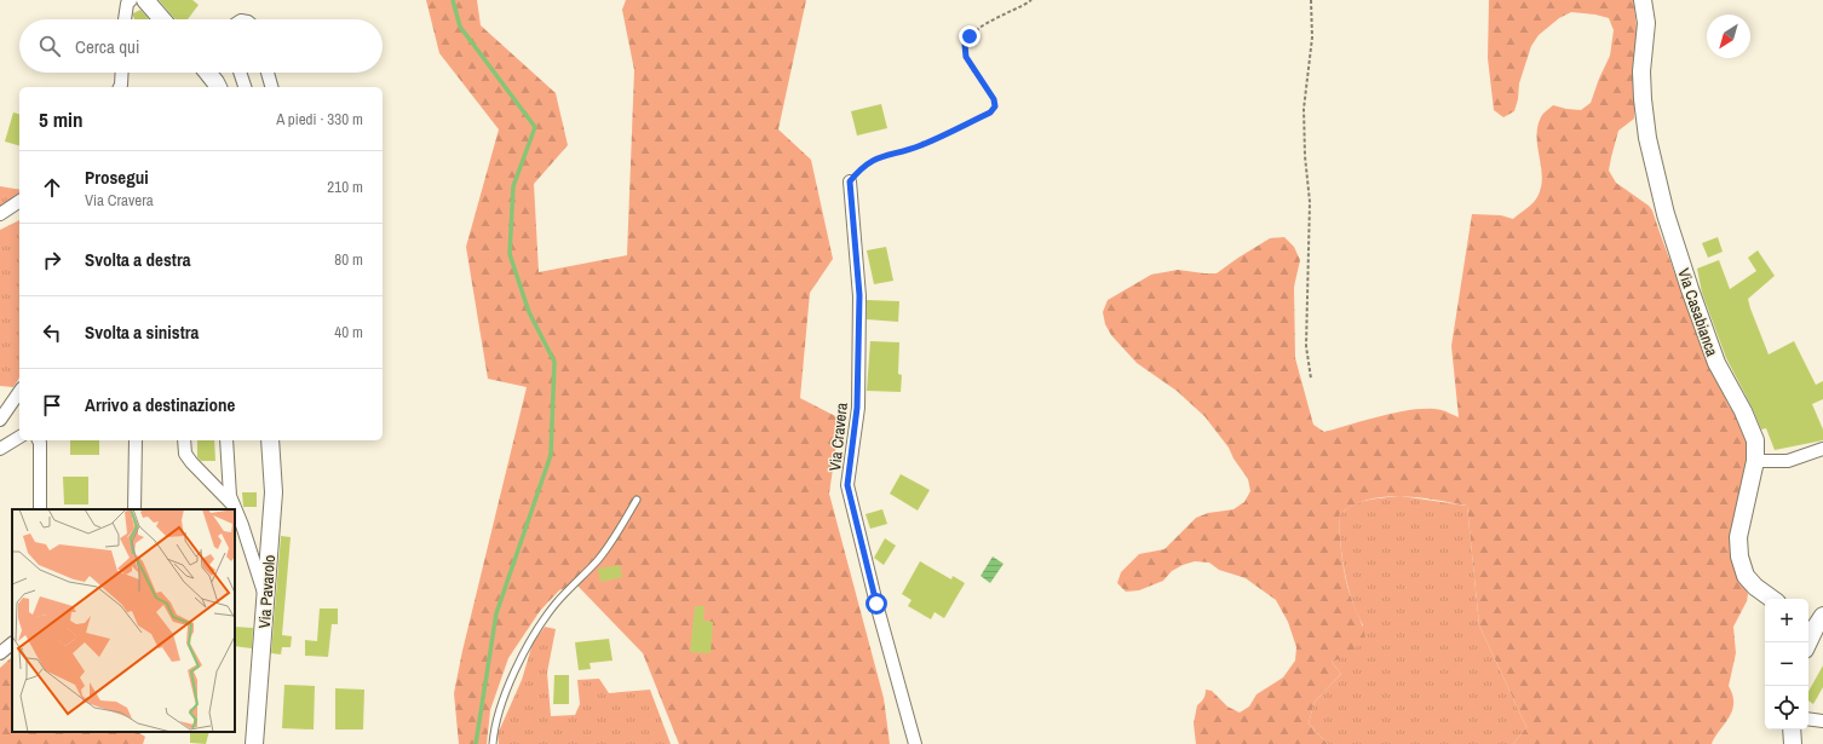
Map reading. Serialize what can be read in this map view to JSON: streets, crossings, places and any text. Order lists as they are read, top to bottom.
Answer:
{
  "streets": {
    "street": ["Via Casabianca", "Via Cravera", "Via Pavarolo"]
  },
  "north": "bottom left",
  "page": {
    "search": "Cerca qui",
    "heading": ["5 min", "A piedi · 330 m"],
    "list": [
      ["Prosegui", "Via Cravera", "210 m"],
      ["Svolta a destra", "80 m"],
      ["Svolta a sinistra", "40 m"],
      "Arrivo a destinazione"
    ],
    "map_buttons": ["+", "−"]
  }
}
